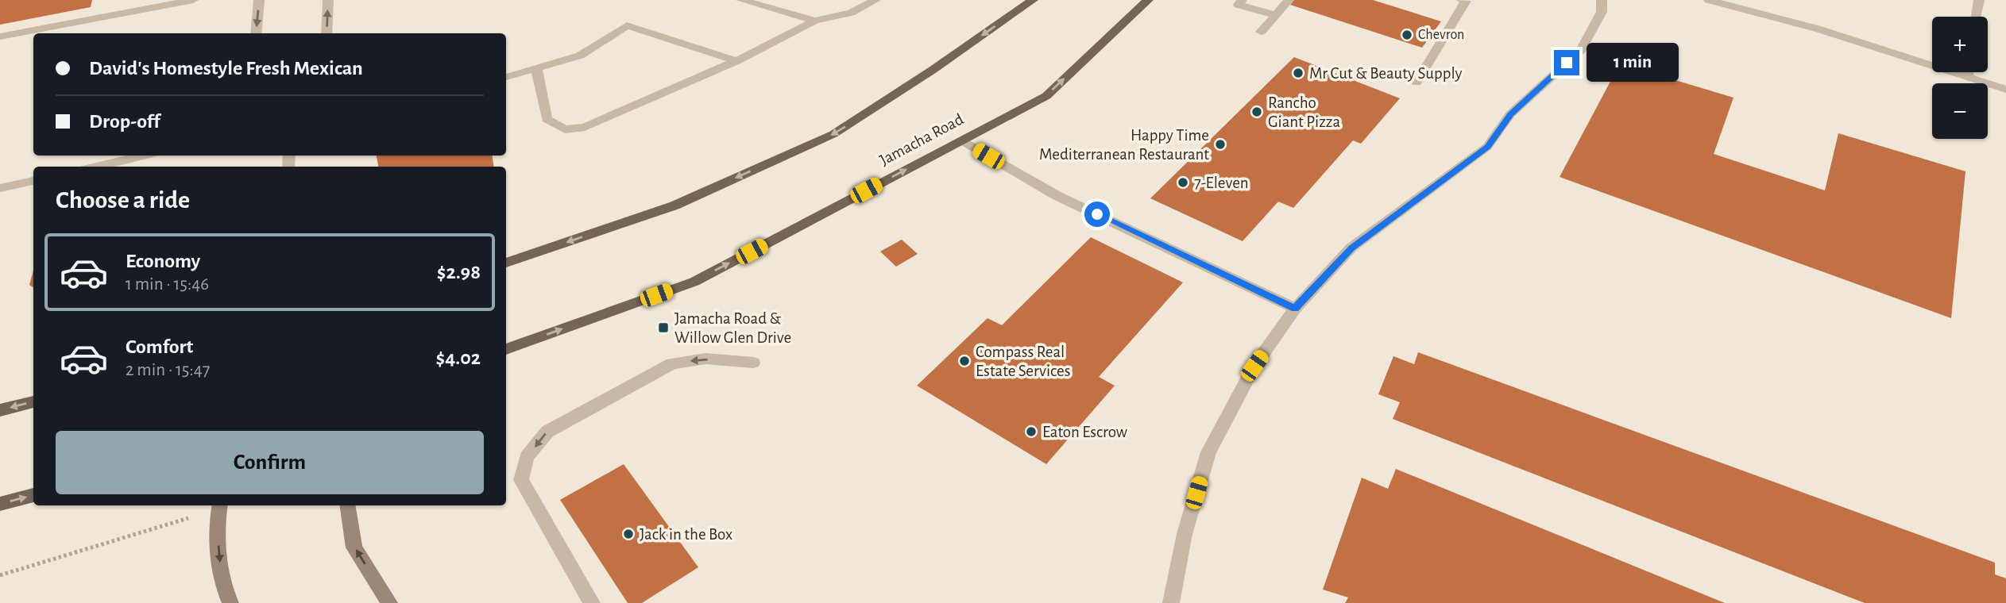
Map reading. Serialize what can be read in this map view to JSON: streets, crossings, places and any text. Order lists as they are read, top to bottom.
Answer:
{
  "streets": {
    "main road": ["Jamacha Road"]
  },
  "places": {
    "other": [
      "Chevron",
      "Mr Cut & Beauty Supply",
      "Rancho Giant Pizza",
      "Happy Time Mediterranean Restaurant",
      "7-Eleven",
      "Compass Real Estate Services",
      "Eaton Escrow",
      "Jack in the Box"
    ],
    "transit": ["Jamacha Road & Willow Glen Drive"]
  },
  "page": {
    "map_buttons": ["+", "−"],
    "banner": ["David's Homestyle Fresh Mexican", "Drop-off"],
    "bubble": "1 min",
    "heading": "Choose a ride",
    "list": [
      {
        "name": "Economy",
        "note": "1 min · 15:46",
        "value": "$2.98"
      },
      {
        "name": "Comfort",
        "note": "2 min · 15:47",
        "value": "$4.02"
      }
    ],
    "buttons": "Confirm"
  }
}
